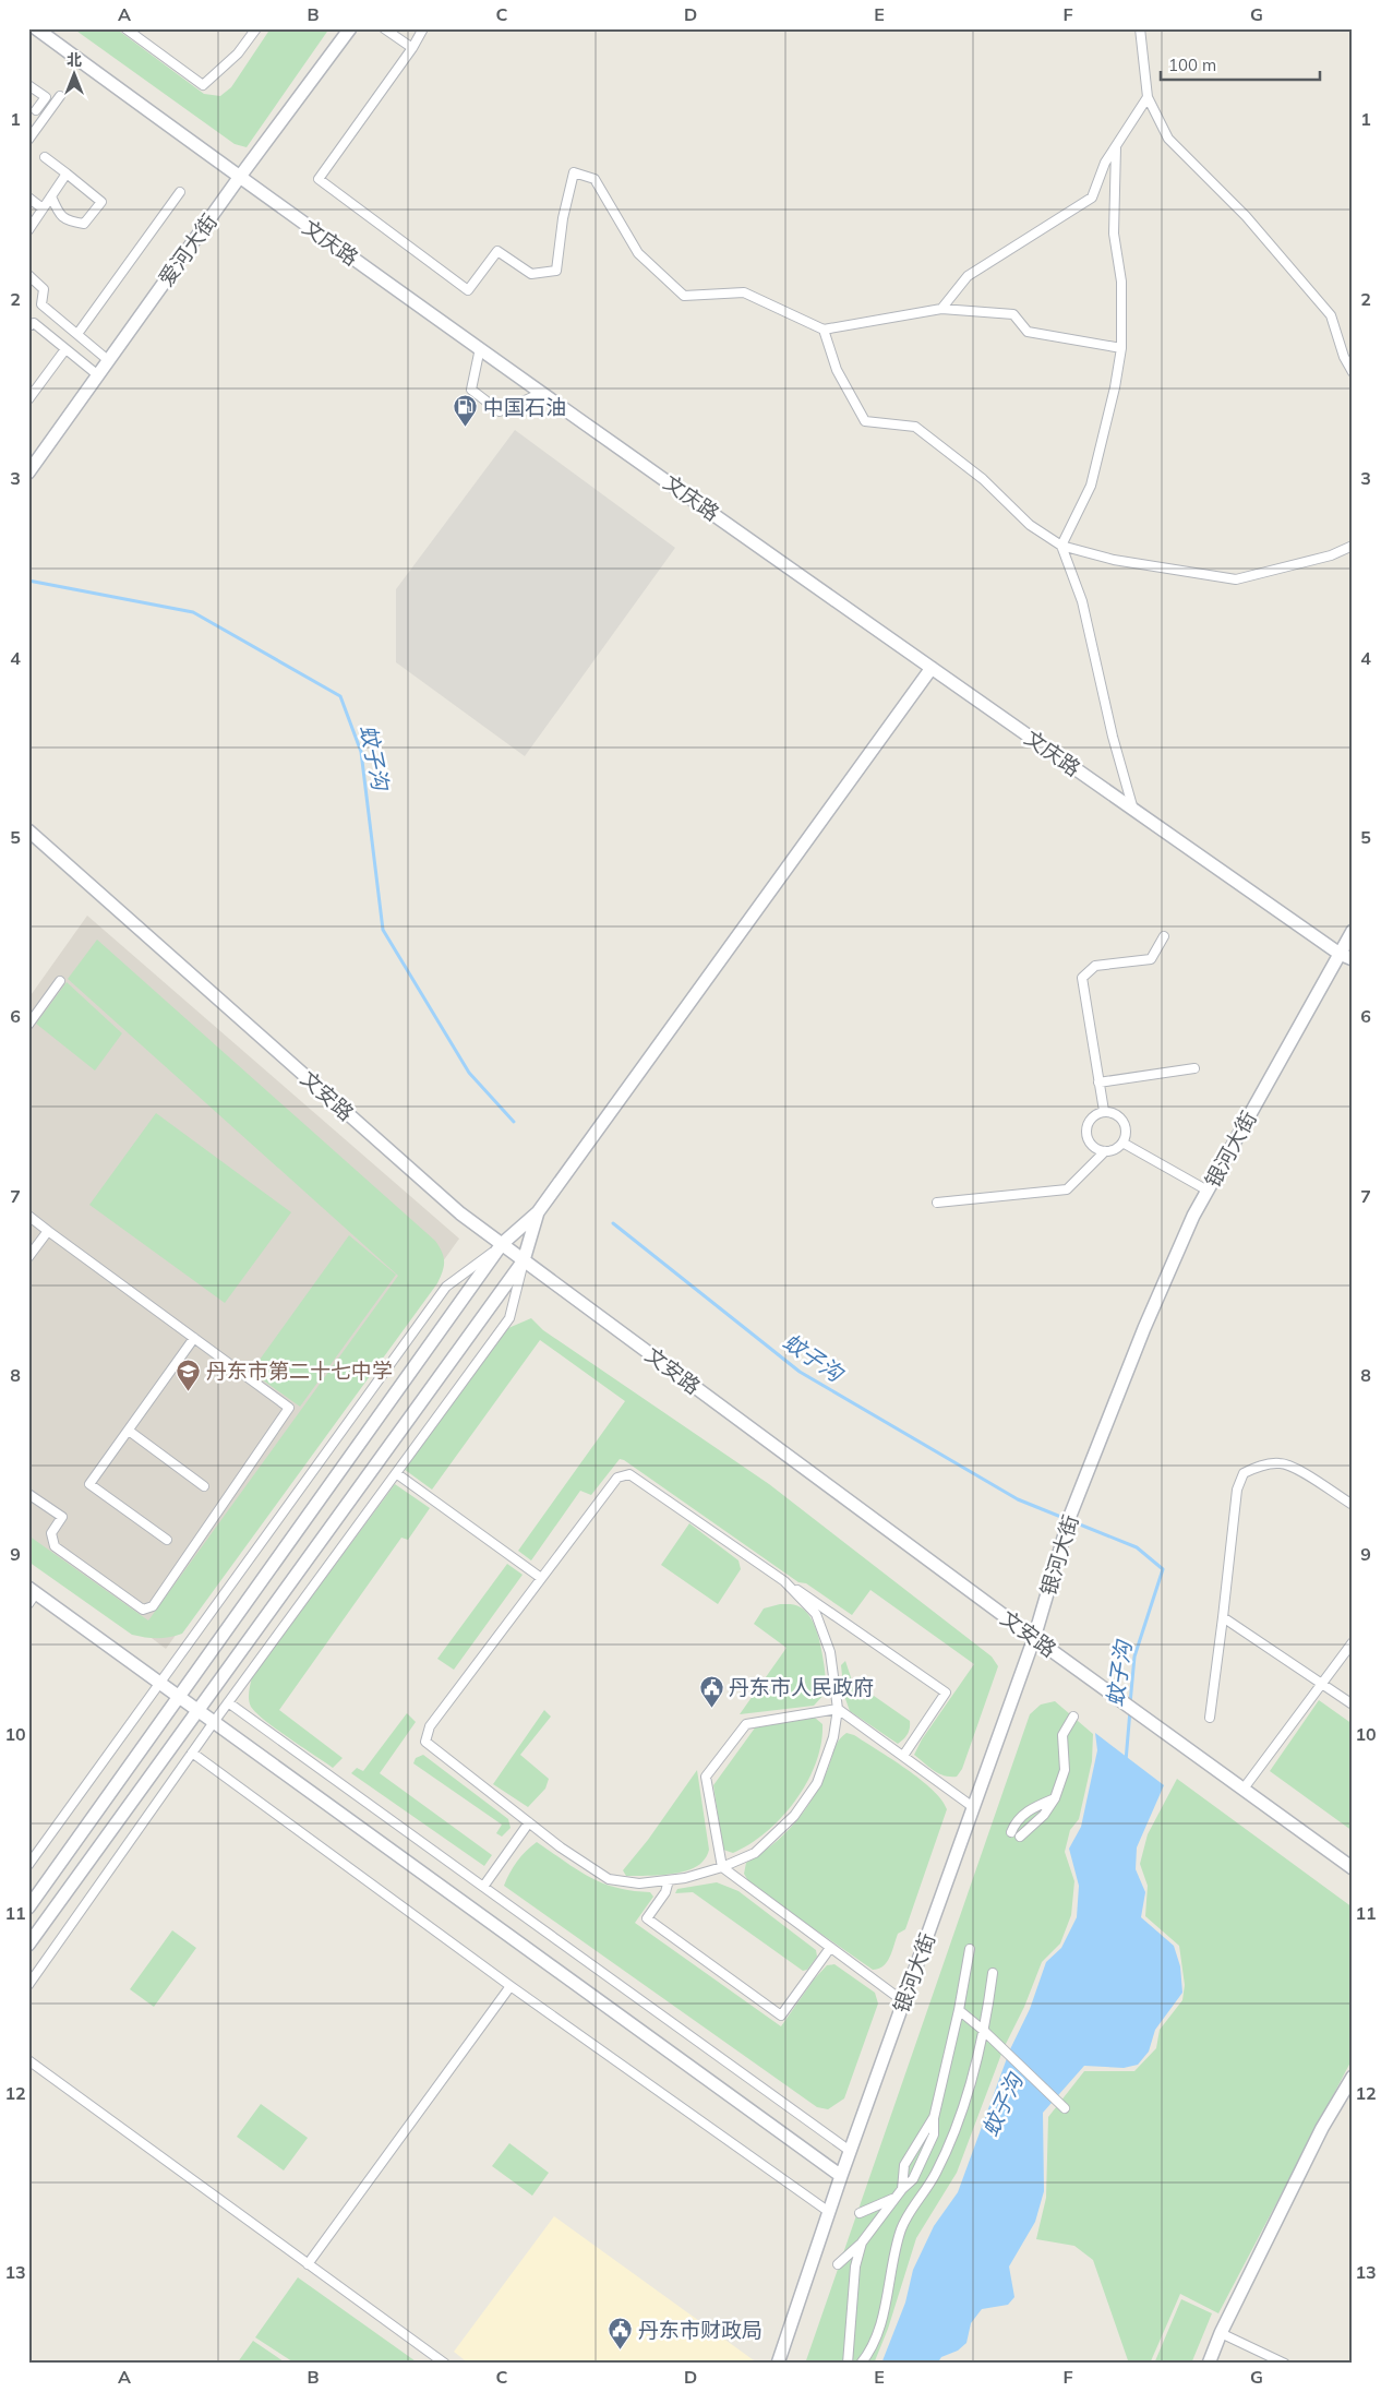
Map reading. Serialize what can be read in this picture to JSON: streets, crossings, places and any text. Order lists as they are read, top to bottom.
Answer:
{
  "streets": {
    "main road": [
      "文庆路",
      "爱河大街",
      "文安路",
      "银河大街"
    ]
  },
  "crossings": [
    ["文庆路", "爱河大街"],
    ["文庆路", "银河大街"],
    ["文安路", "银河大街"]
  ],
  "water": ["蚊子沟"],
  "places": {
    "fuel station": ["中国石油"],
    "school or university": ["丹东市第二十七中学"],
    "public building": ["丹东市人民政府", "丹东市财政局"]
  },
  "scale_bar": "100 m",
  "north": "top",
  "grid": {
    "columns": [
      "A",
      "B",
      "C",
      "D",
      "E",
      "F",
      "G"
    ],
    "rows": [
      "1",
      "2",
      "3",
      "4",
      "5",
      "6",
      "7",
      "8",
      "9",
      "10",
      "11",
      "12",
      "13"
    ]
  }
}
